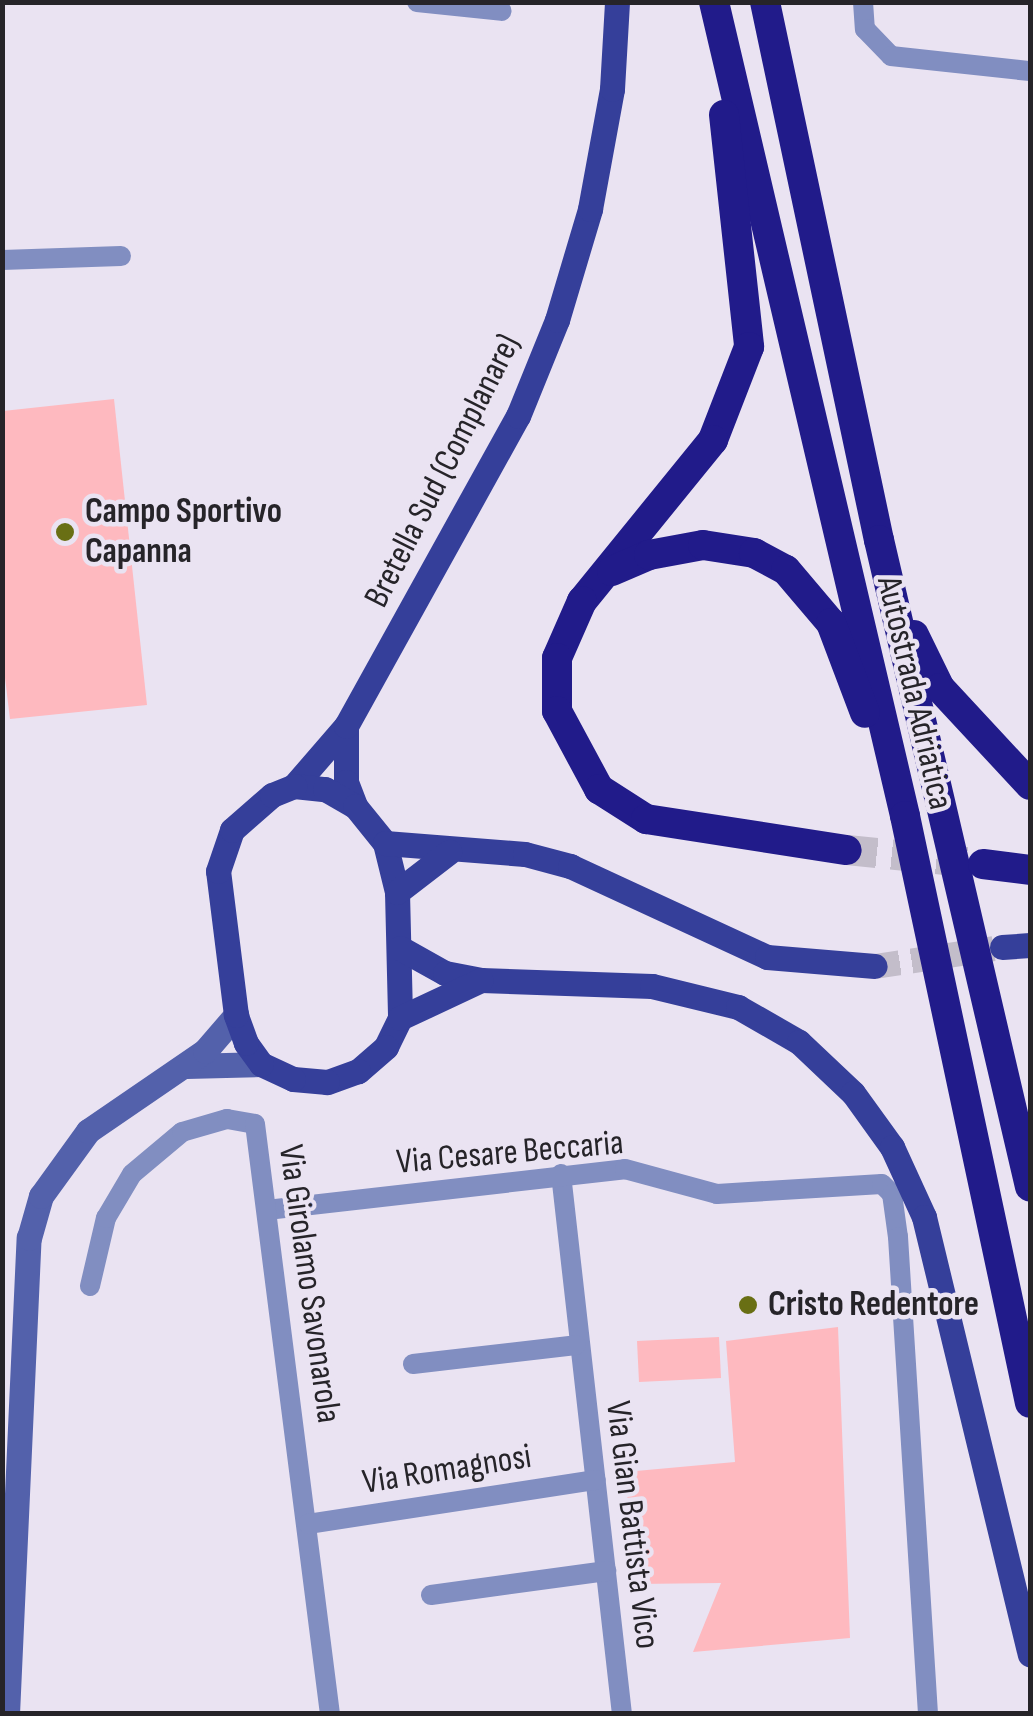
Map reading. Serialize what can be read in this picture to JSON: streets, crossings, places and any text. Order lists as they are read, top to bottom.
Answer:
{
  "streets": {
    "highway": ["Autostrada Adriatica"],
    "main road": ["Bretella Sud (Complanare)"],
    "street": [
      "Via Cesare Beccaria",
      "Via Girolamo Savonarola",
      "Via Romagnosi",
      "Via Gian Battista Vico"
    ]
  },
  "crossings": [
    ["Via Cesare Beccaria", "Via Girolamo Savonarola"],
    ["Via Cesare Beccaria", "Via Gian Battista Vico"],
    ["Via Girolamo Savonarola", "Via Romagnosi"],
    ["Via Romagnosi", "Via Gian Battista Vico"]
  ],
  "places": ["Campo Sportivo Capanna", "Cristo Redentore"]
}
